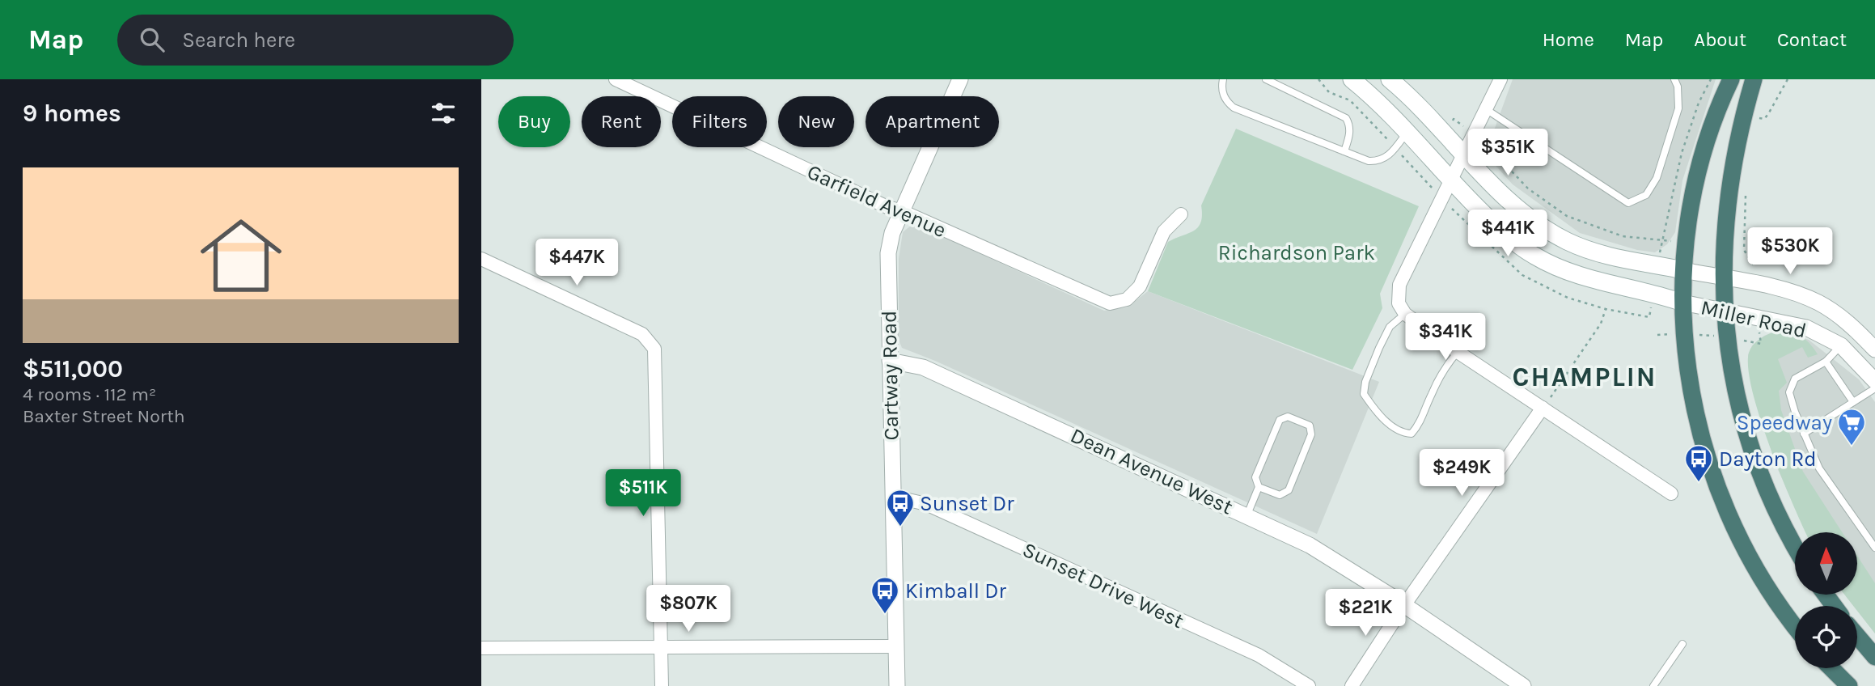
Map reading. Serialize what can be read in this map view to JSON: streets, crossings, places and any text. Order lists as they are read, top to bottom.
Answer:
{
  "streets": {
    "street": [
      "Garfield Avenue",
      "Miller Road",
      "Cartway Road",
      "Dean Avenue West",
      "Sunset Drive West"
    ]
  },
  "crossings": [
    ["Garfield Avenue", "Cartway Road"],
    ["Cartway Road", "Dean Avenue West"],
    ["Cartway Road", "Sunset Drive West"]
  ],
  "districts": ["CHAMPLIN"],
  "parks": ["Richardson Park"],
  "places": {
    "supermarket": ["Speedway"],
    "bus stop": ["Dayton Rd", "Sunset Dr", "Kimball Dr"]
  },
  "north": "top",
  "page": {
    "header": "Map",
    "search": "Search here",
    "nav": [
      "Home",
      "Map",
      "About",
      "Contact"
    ],
    "heading": "9 homes",
    "chip": [
      "Buy",
      "Rent",
      "Filters",
      "New",
      "Apartment"
    ],
    "price": [
      "$351K",
      "$441K",
      "$530K",
      "$447K",
      "$341K",
      "$249K",
      "$511K",
      "$807K",
      "$221K"
    ],
    "list": [
      {
        "name": "$511,000",
        "note": "4 rooms · 112 m² · Baxter Street North"
      }
    ]
  }
}
